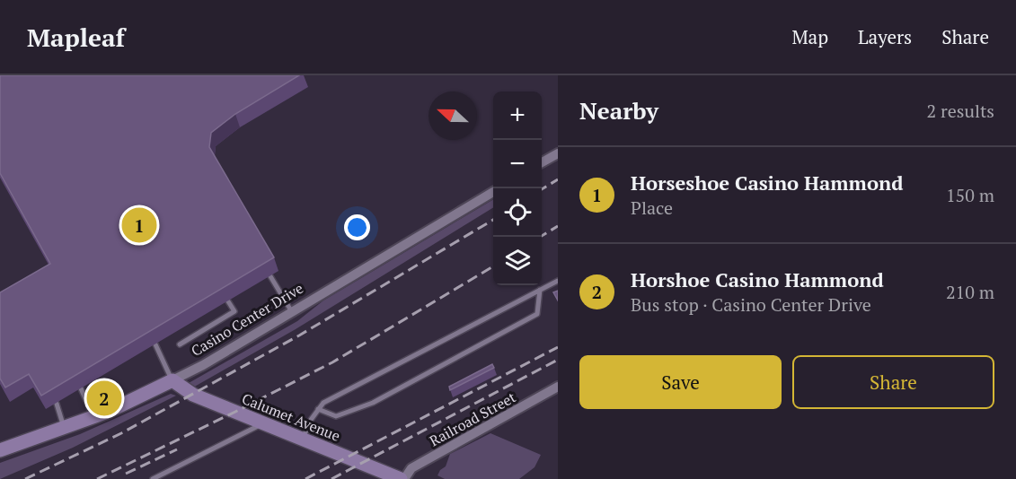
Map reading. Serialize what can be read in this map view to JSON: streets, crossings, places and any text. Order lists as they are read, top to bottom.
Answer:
{
  "streets": {
    "street": ["Casino Center Drive", "Calumet Avenue", "Railroad Street"]
  },
  "crossings": [
    ["Casino Center Drive", "Calumet Avenue"],
    ["Calumet Avenue", "Railroad Street"]
  ],
  "north": "left",
  "page": {
    "header": "Mapleaf",
    "nav": ["Map", "Layers", "Share"],
    "heading": ["Nearby", "2 results"],
    "map_buttons": ["+", "−"],
    "list": [
      {
        "mark": "1",
        "name": "Horseshoe Casino Hammond",
        "note": "Place",
        "value": "150 m"
      },
      {
        "mark": "2",
        "name": "Horshoe Casino Hammond",
        "note": "Bus stop · Casino Center Drive",
        "value": "210 m"
      }
    ],
    "pins": ["1", "2"],
    "buttons": ["Save", "Share"]
  }
}
